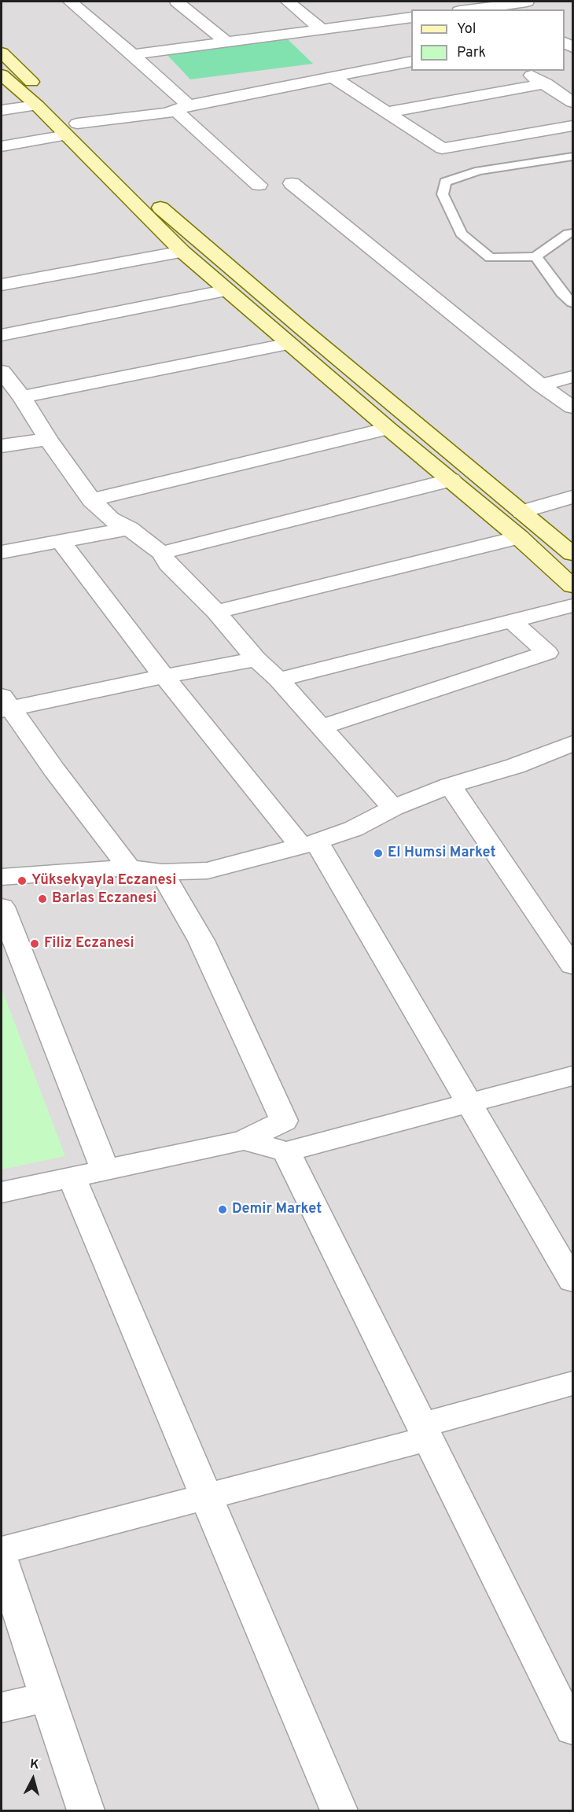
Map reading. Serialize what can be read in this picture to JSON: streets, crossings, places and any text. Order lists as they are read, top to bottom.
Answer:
{
  "places": [
    "El Humsi Market",
    "Yüksekyayla Eczanesi",
    "Barlas Eczanesi",
    "Filiz Eczanesi",
    "Demir Market"
  ],
  "legend": ["Yol", "Park"],
  "north": "top"
}
